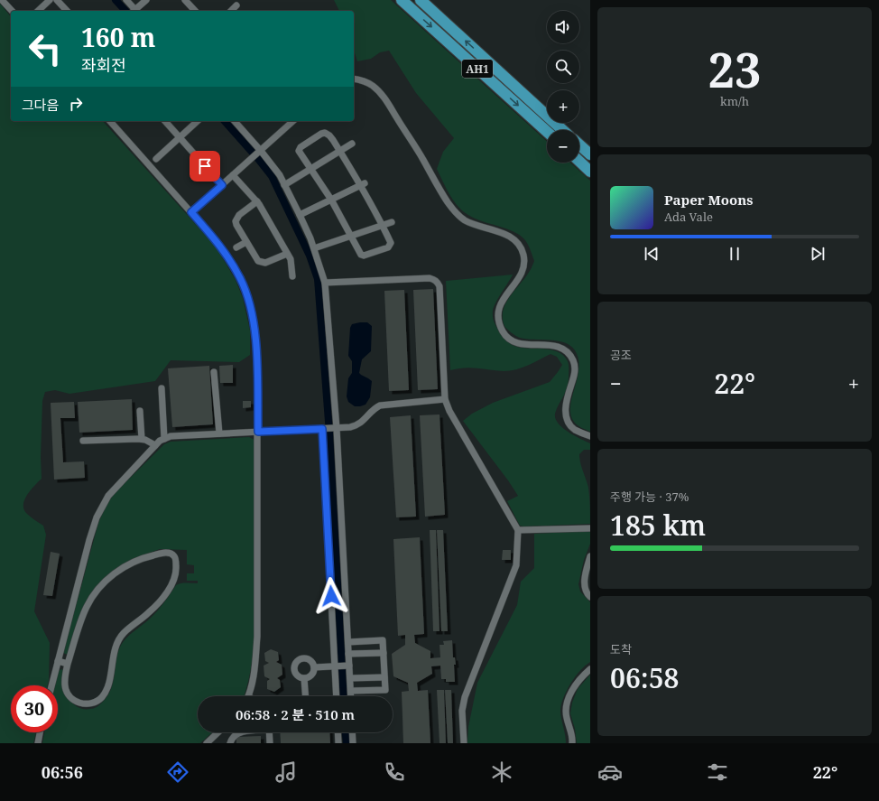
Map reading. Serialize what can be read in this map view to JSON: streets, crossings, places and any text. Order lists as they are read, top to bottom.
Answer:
{
  "streets": {
    "highway": ["AH1"]
  },
  "page": {
    "tile": [
      ["23", "km/h"],
      "공조",
      ["주행 가능 · 37%", "185 km"],
      ["도착", "06:58"]
    ],
    "map_buttons": ["+", "−"],
    "turn": ["160 m", "좌회전"],
    "then": "그다음",
    "song": ["Paper Moons", "Ada Vale"],
    "heat": ["−", "22°", "+"],
    "limit": "30",
    "trip": "06:58 · 2 분 · 510 m",
    "tabs": ["06:56", "22°"]
  }
}
